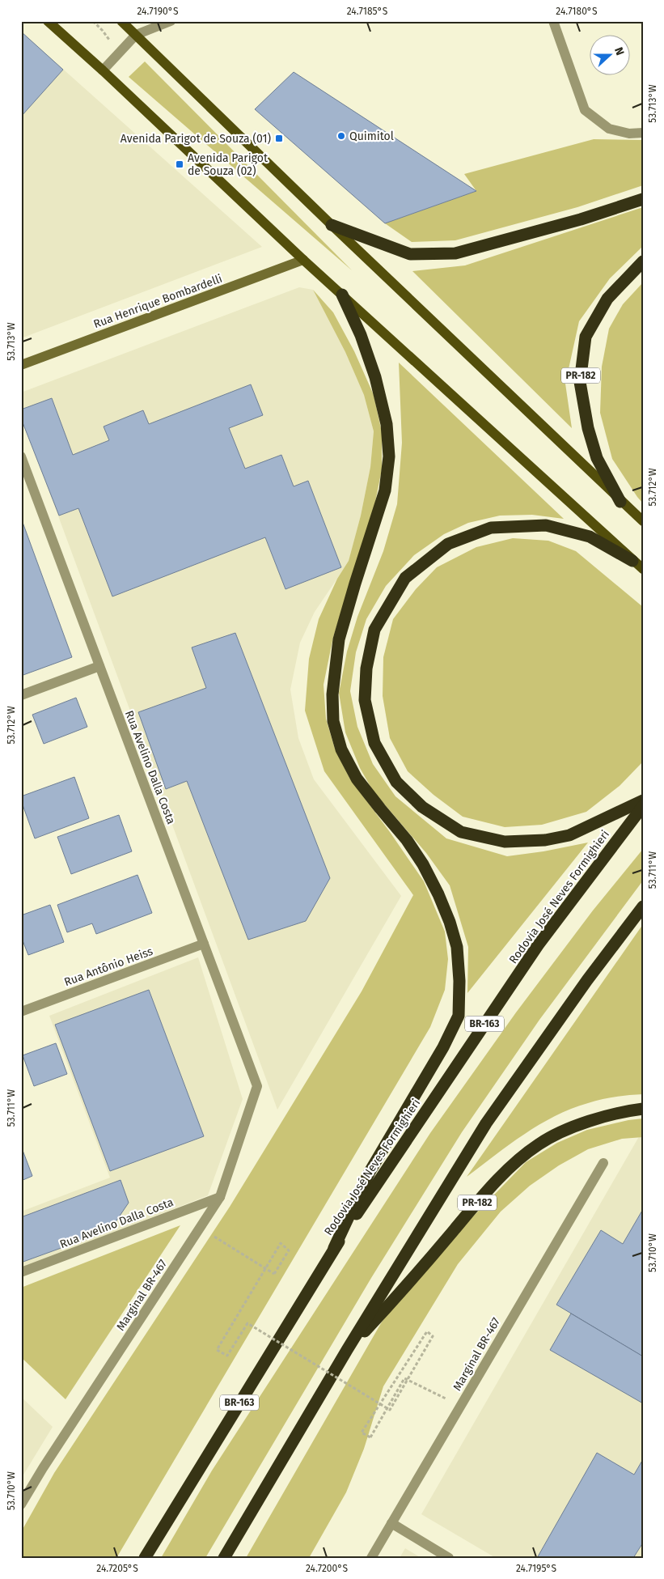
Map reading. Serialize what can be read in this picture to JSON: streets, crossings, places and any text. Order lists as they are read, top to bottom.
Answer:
{
  "streets": {
    "highway": ["PR-182", "Rodovia José Neves Formighieri", "BR-163"],
    "street": [
      "Rua Henrique Bombardelli",
      "Rua Avelino Dalla Costa",
      "Rua Antônio Heiss",
      "Marginal BR-467"
    ]
  },
  "crossings": [
    ["Rua Avelino Dalla Costa", "Rua Antônio Heiss"],
    ["Rua Avelino Dalla Costa", "Marginal BR-467"]
  ],
  "places": {
    "other": ["Quimitol"],
    "transit": ["Avenida Parigot de Souza (01)", "Avenida Parigot de Souza (02)"]
  },
  "north": "right",
  "coordinates": [
    "24.7190°S",
    "24.7185°S",
    "24.7180°S",
    "53.713°W",
    "53.712°W",
    "53.711°W",
    "53.710°W",
    "24.7205°S",
    "24.7200°S",
    "24.7195°S"
  ]
}
